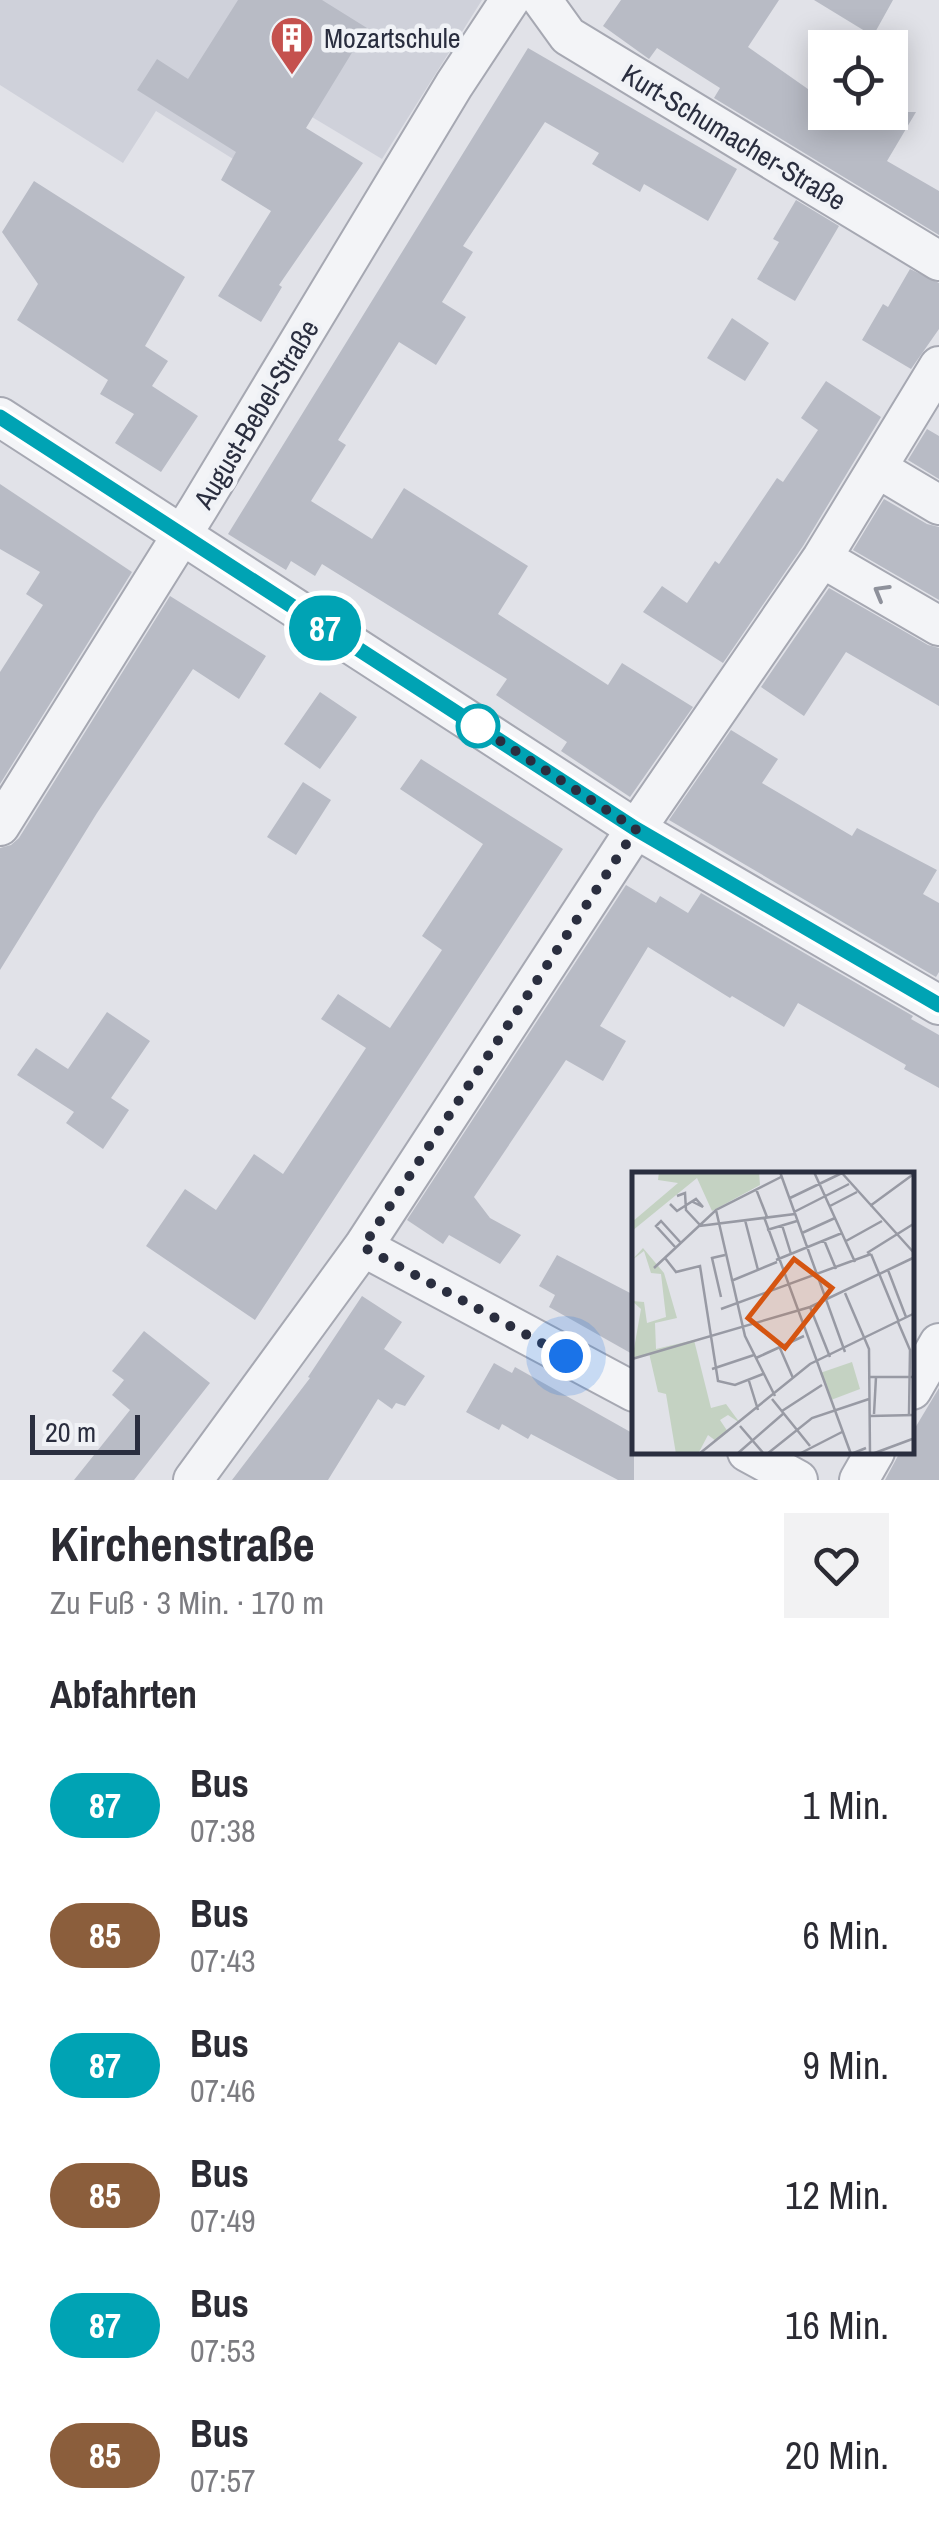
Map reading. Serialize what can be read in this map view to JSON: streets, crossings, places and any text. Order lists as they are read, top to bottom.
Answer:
{
  "streets": {
    "street": ["Kurt-Schumacher-Straße", "August-Bebel-Straße"]
  },
  "places": {
    "building": ["Mozartschule"]
  },
  "lines": ["bus line 87"],
  "scale_bar": "20 m",
  "page": {
    "on_map": "87",
    "scale": "20 m",
    "heading": [
      ["Kirchenstraße", "Zu Fuß · 3 Min. · 170 m"],
      "Abfahrten"
    ],
    "list": [
      {
        "mark": "87",
        "name": "Bus",
        "note": "07:38",
        "value": "1 Min."
      },
      {
        "mark": "85",
        "name": "Bus",
        "note": "07:43",
        "value": "6 Min."
      },
      {
        "mark": "87",
        "name": "Bus",
        "note": "07:46",
        "value": "9 Min."
      },
      {
        "mark": "85",
        "name": "Bus",
        "note": "07:49",
        "value": "12 Min."
      },
      {
        "mark": "87",
        "name": "Bus",
        "note": "07:53",
        "value": "16 Min."
      },
      {
        "mark": "85",
        "name": "Bus",
        "note": "07:57",
        "value": "20 Min."
      }
    ]
  }
}
